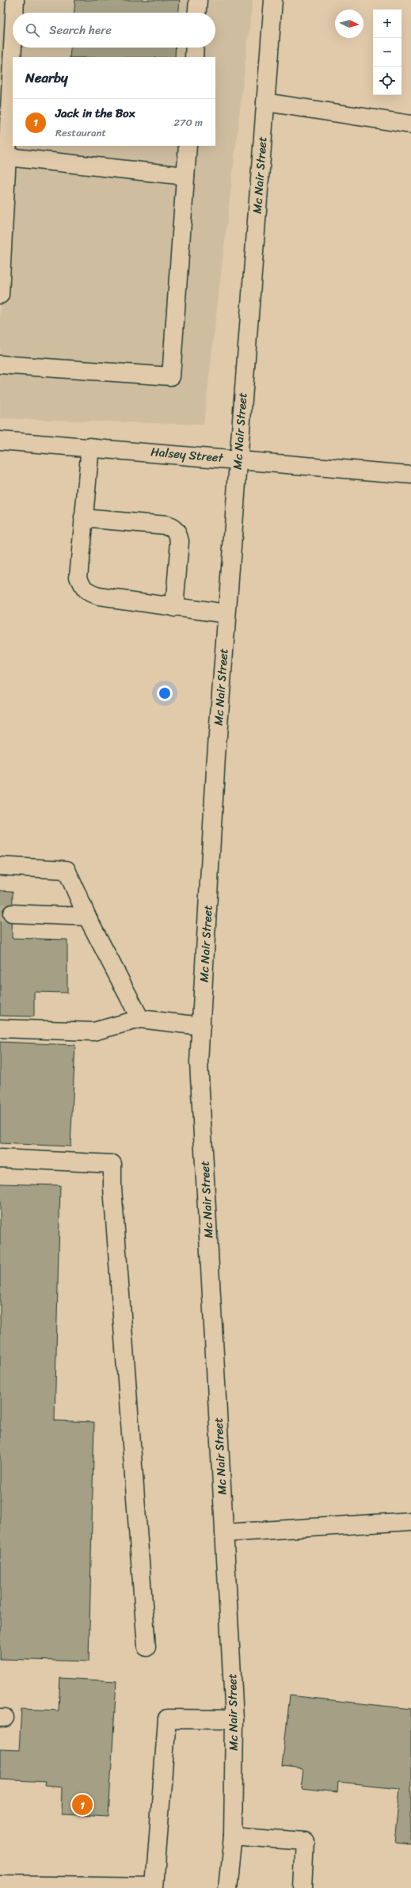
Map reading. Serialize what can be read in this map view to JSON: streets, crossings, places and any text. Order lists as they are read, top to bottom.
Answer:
{
  "streets": {
    "street": ["Mc Nair Street", "Halsey Street"]
  },
  "crossings": [
    ["Mc Nair Street", "Halsey Street"]
  ],
  "north": "right",
  "page": {
    "map_buttons": ["+", "−"],
    "search": "Search here",
    "heading": "Nearby",
    "list": [
      {
        "mark": "1",
        "name": "Jack in the Box",
        "note": "Restaurant",
        "value": "270 m"
      }
    ],
    "pins": "1"
  }
}
